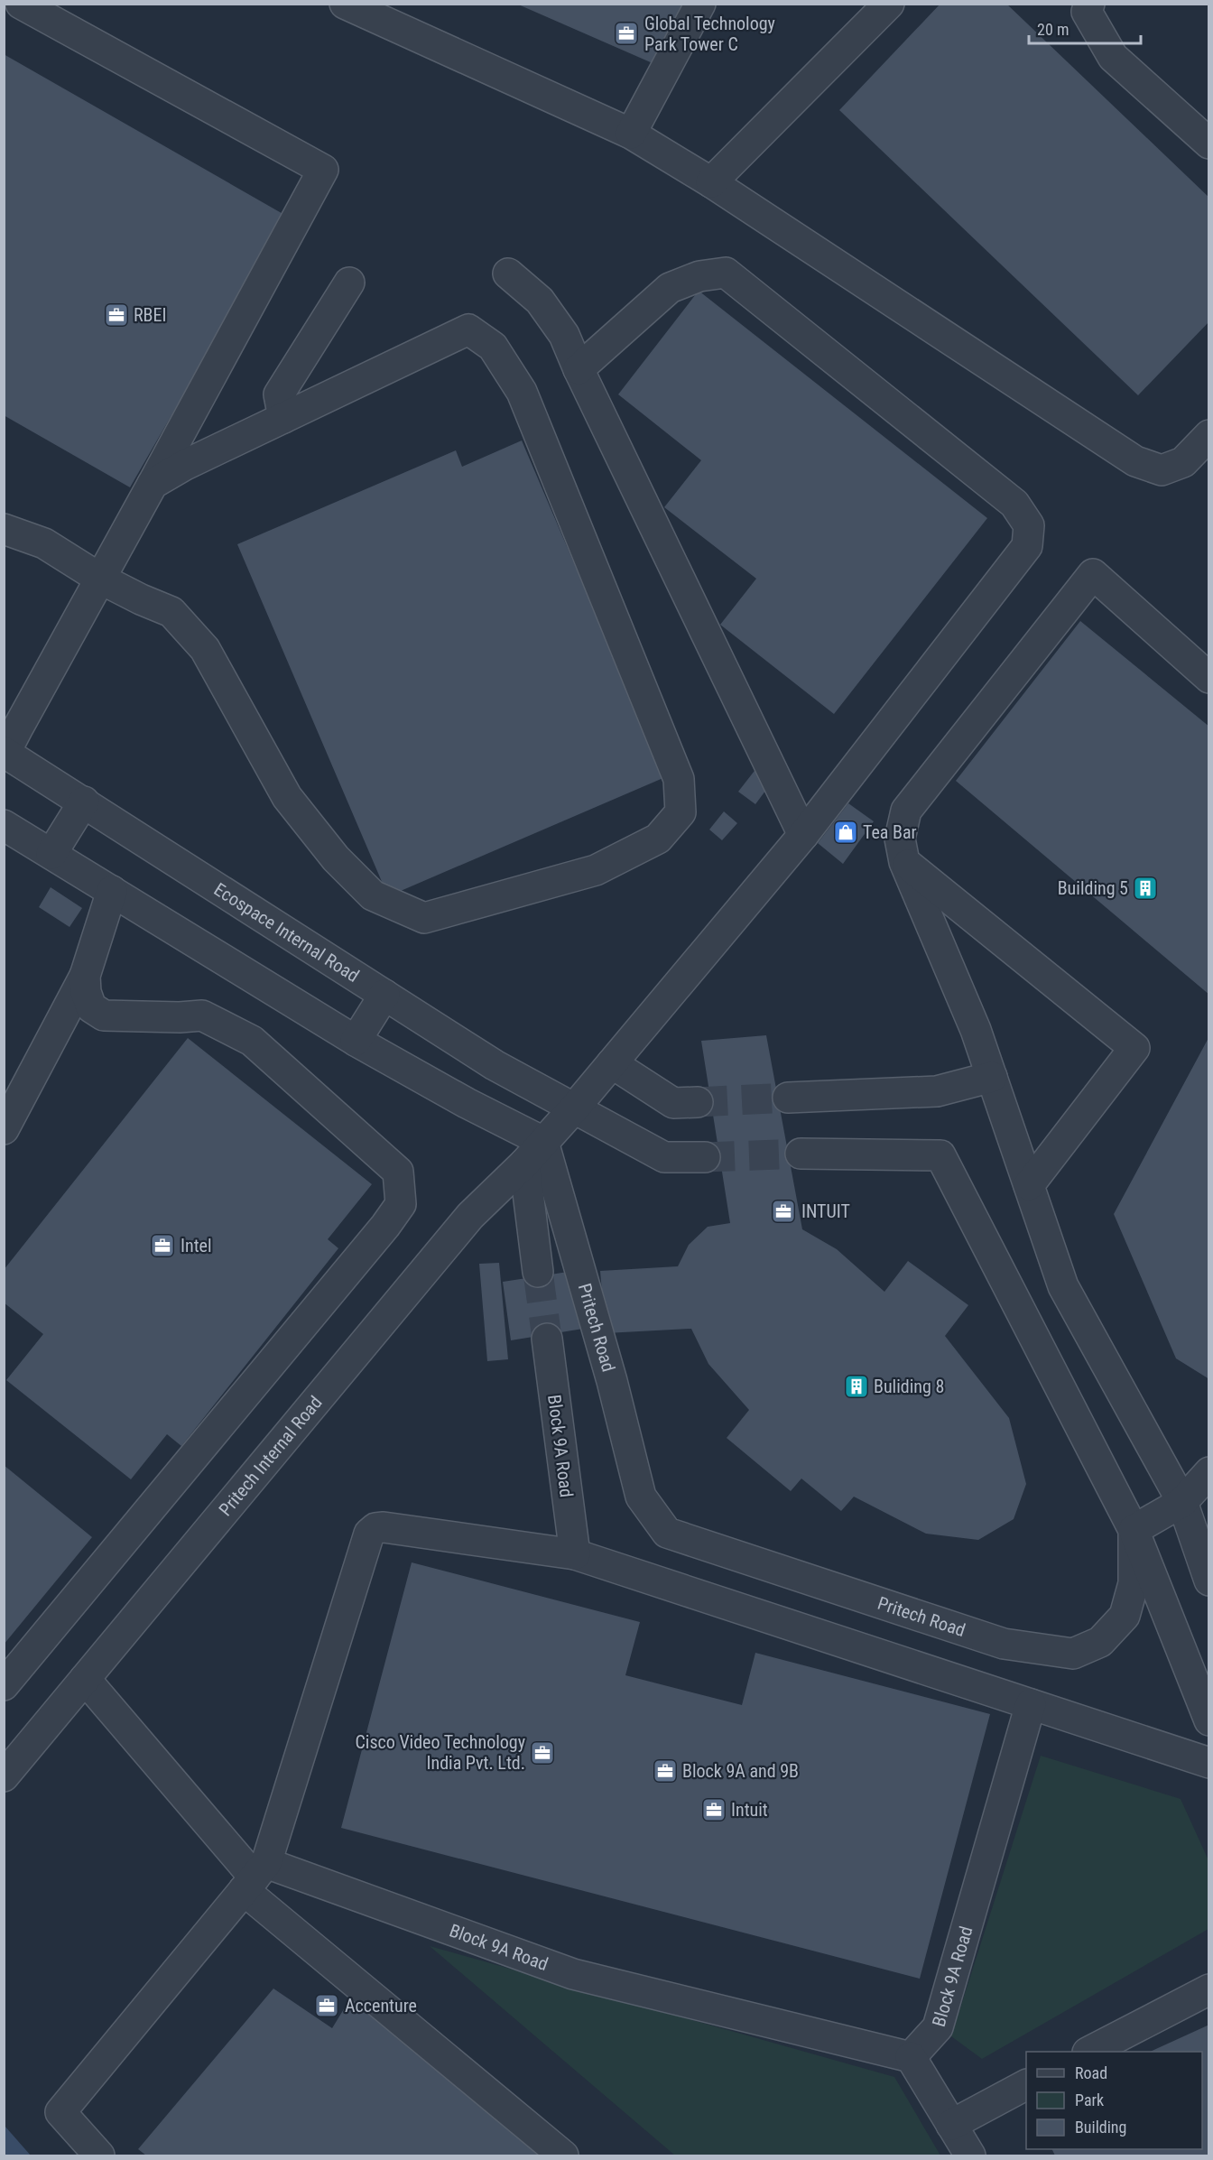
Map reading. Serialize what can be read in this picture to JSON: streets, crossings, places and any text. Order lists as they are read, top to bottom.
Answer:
{
  "streets": {
    "street": [
      "Ecospace Internal Road",
      "Pritech Road",
      "Block 9A Road",
      "Pritech Internal Road"
    ]
  },
  "crossings": [
    ["Pritech Road", "Pritech Internal Road"]
  ],
  "places": {
    "office": [
      "Global Technology Park Tower C",
      "RBEI",
      "INTUIT",
      "Intel",
      "Cisco Video Technology India Pvt. Ltd.",
      "Block 9A and 9B",
      "Intuit",
      "Accenture"
    ],
    "shop": ["Tea Bar"],
    "building": ["Building 5", "Buliding 8"]
  },
  "legend": ["Road", "Park", "Building"],
  "scale_bar": "20 m"
}
